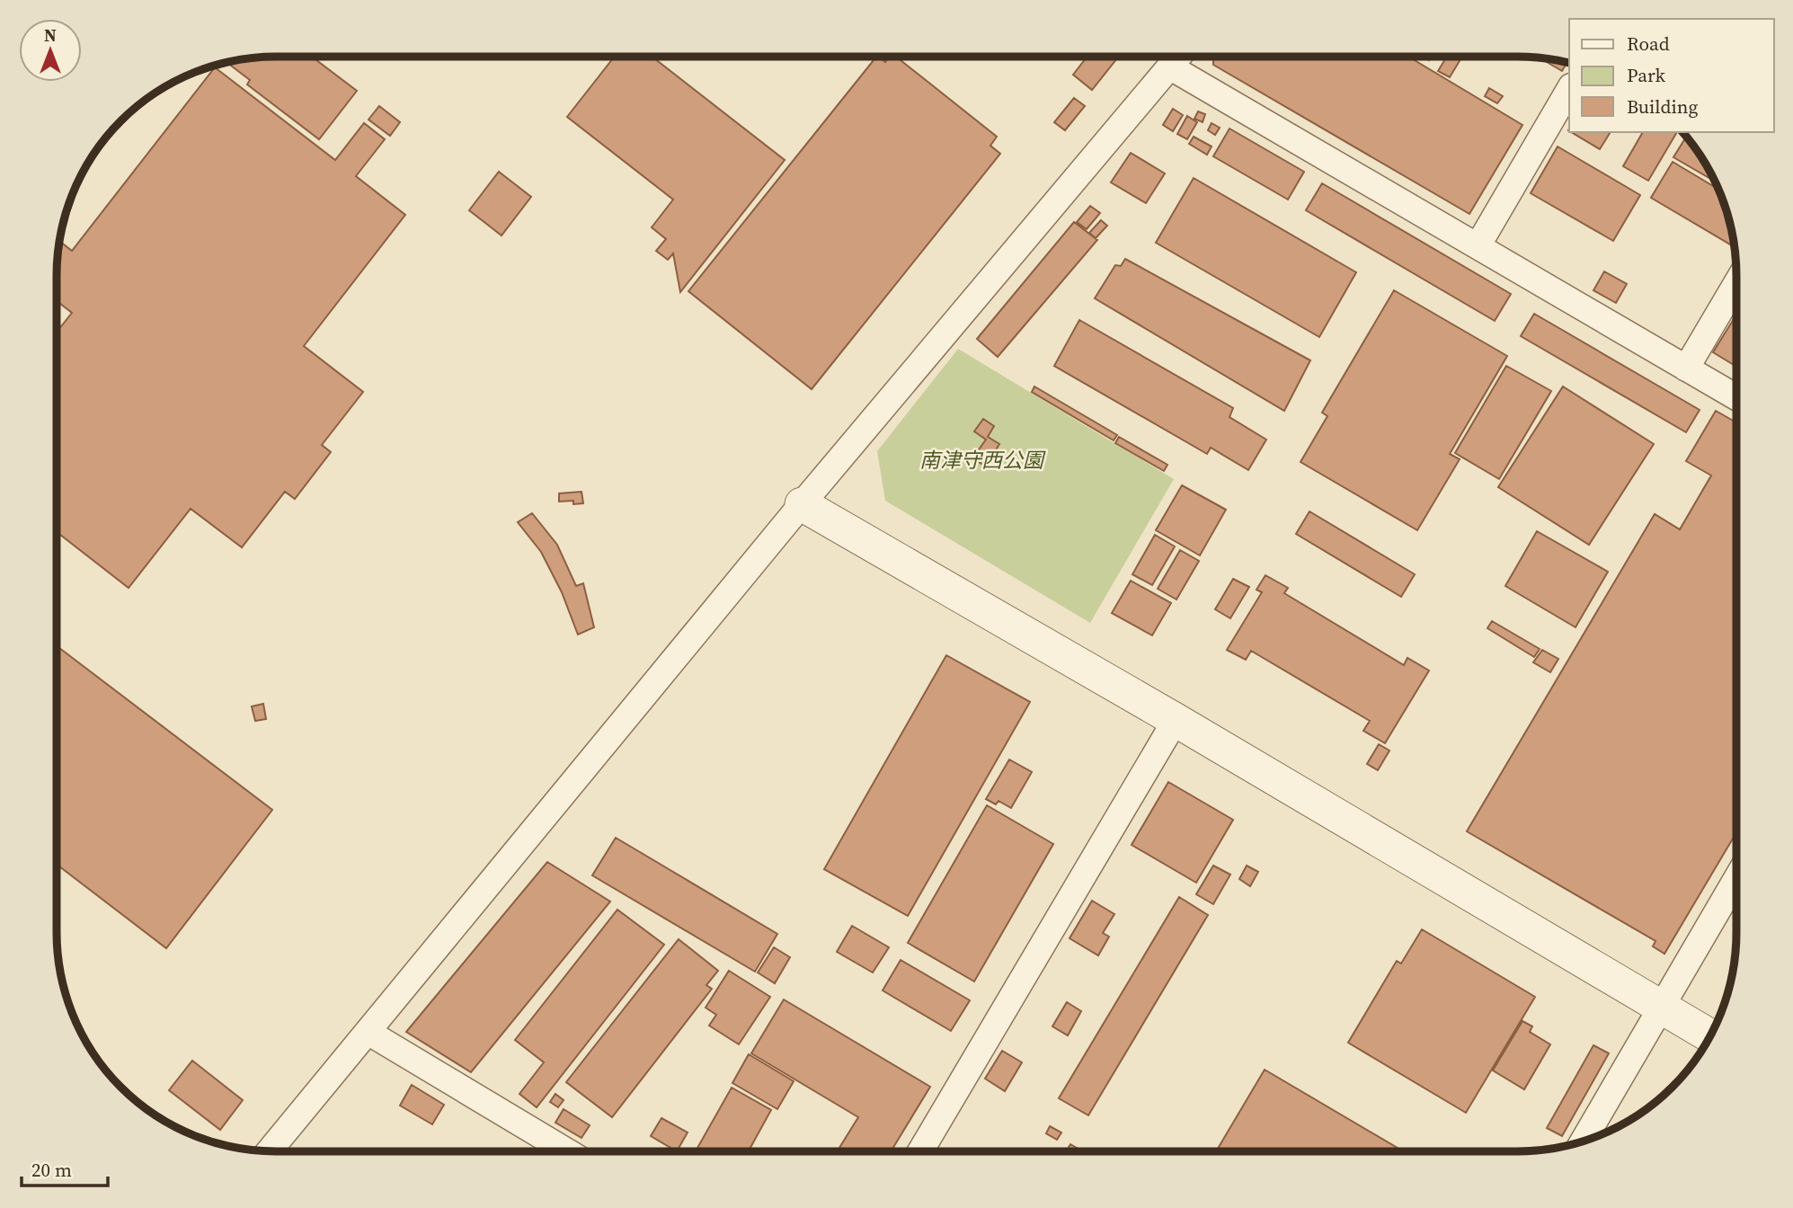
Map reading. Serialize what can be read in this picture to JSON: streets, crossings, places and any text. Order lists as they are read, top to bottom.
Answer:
{
  "parks": ["南津守西公園"],
  "legend": ["Road", "Park", "Building"],
  "scale_bar": "20 m",
  "north": "top"
}
